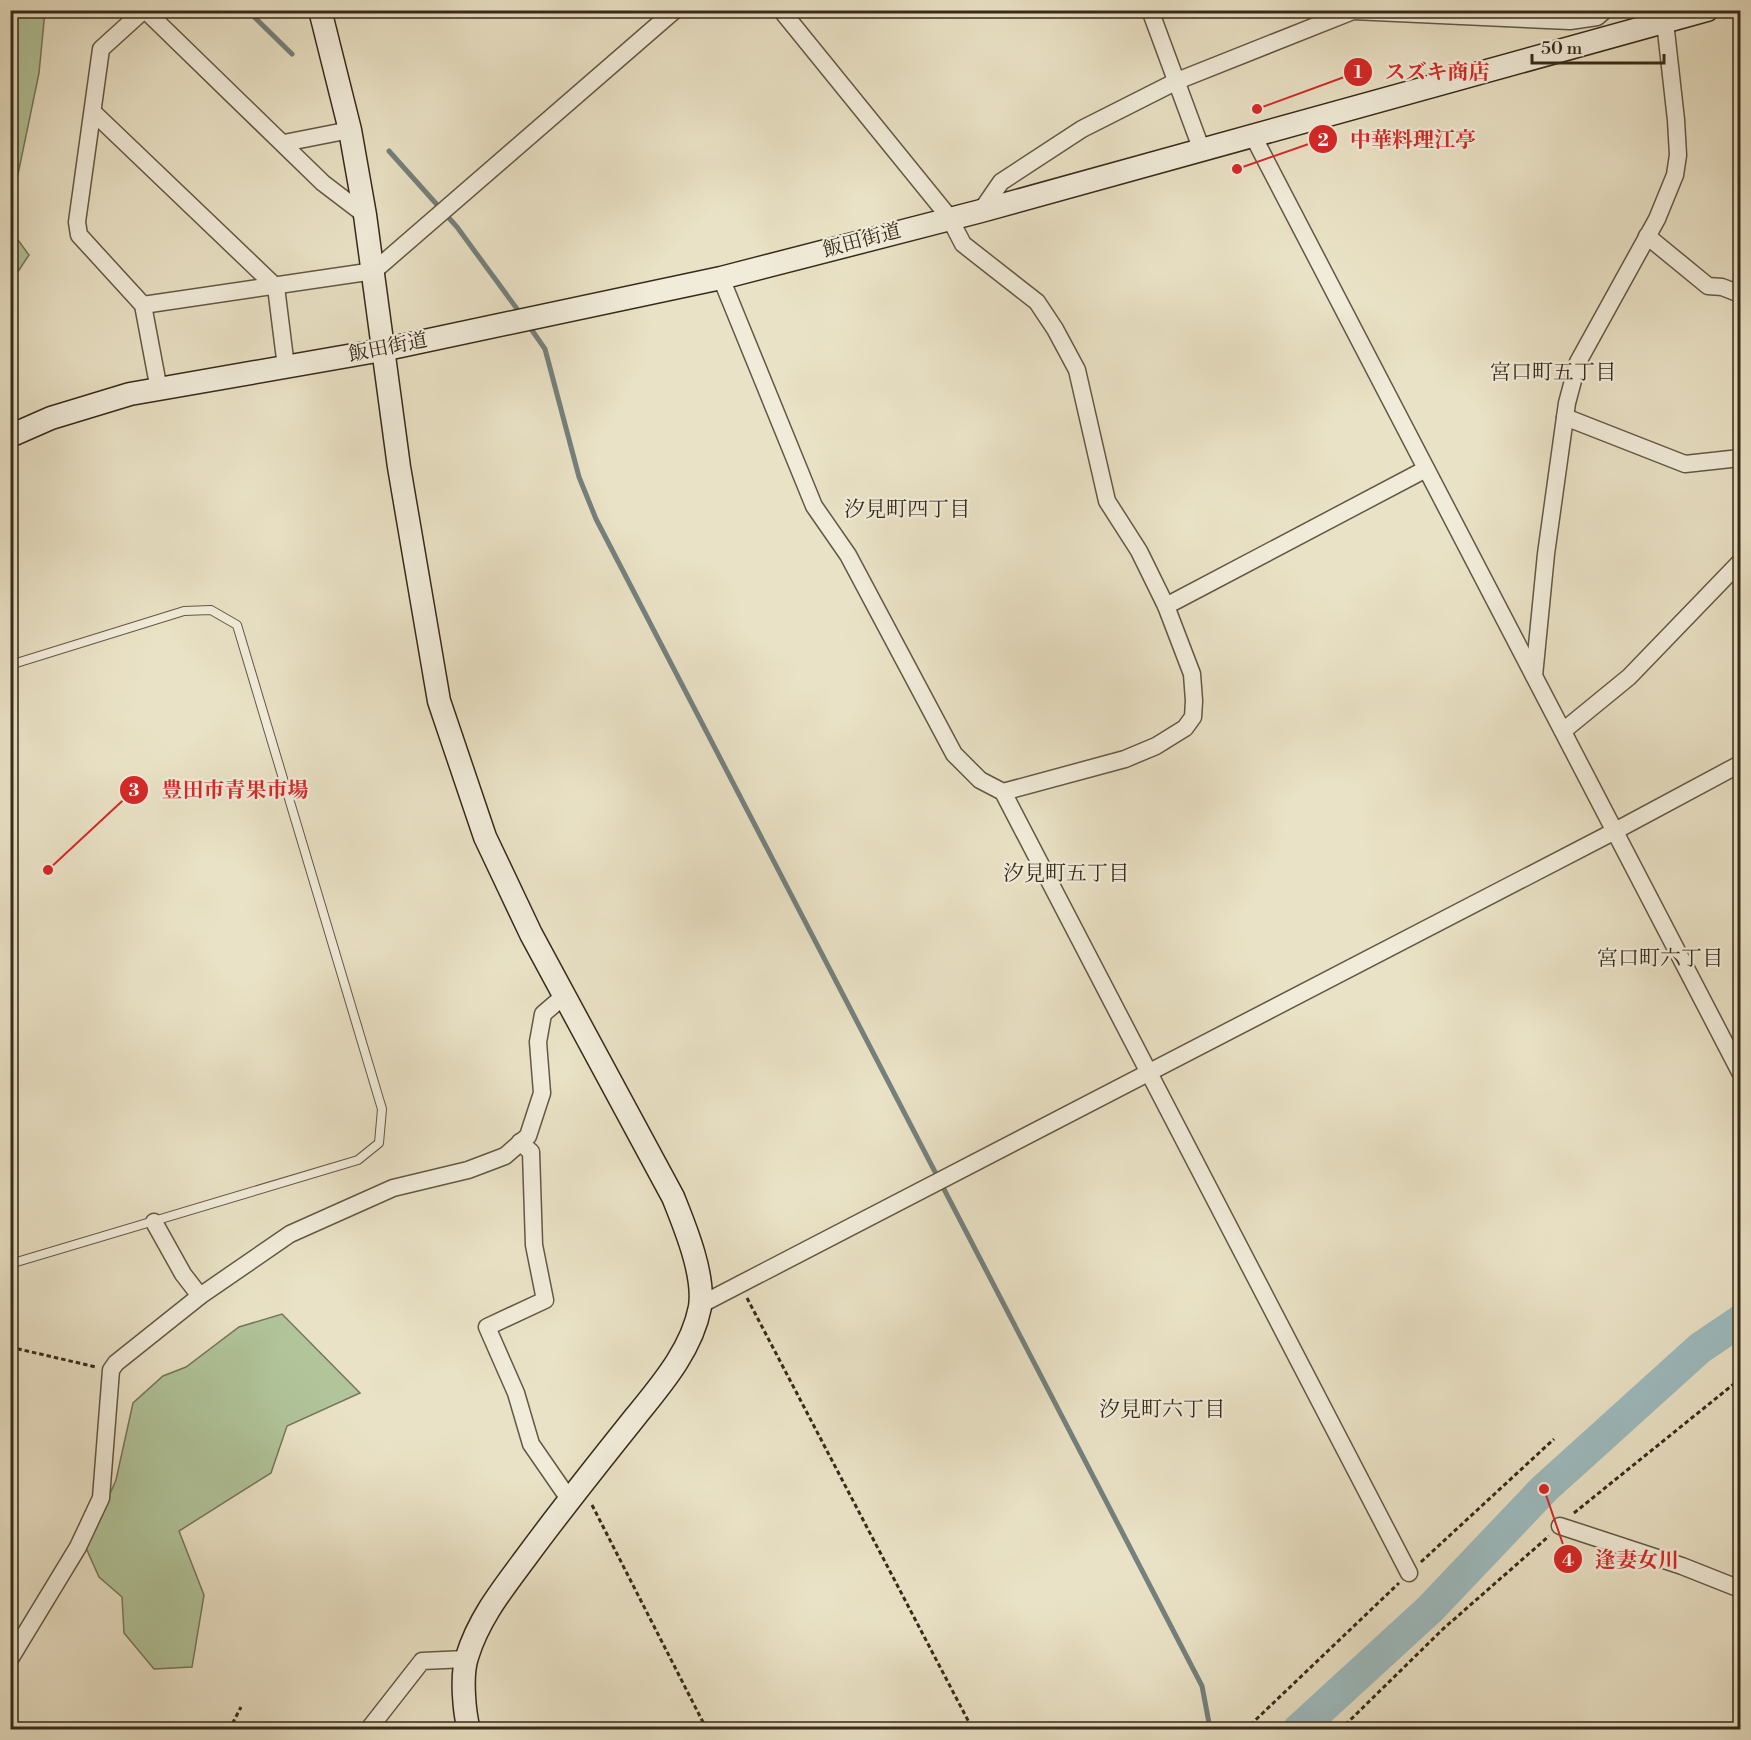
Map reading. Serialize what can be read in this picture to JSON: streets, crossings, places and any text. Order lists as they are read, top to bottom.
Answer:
{
  "streets": {
    "street": ["飯田街道"]
  },
  "districts": [
    "宮口町五丁目",
    "汐見町四丁目",
    "汐見町五丁目",
    "宮口町六丁目",
    "汐見町六丁目"
  ],
  "places": [
    "スズキ商店",
    "中華料理江亭",
    "豊田市青果市場",
    "逢妻女川"
  ],
  "scale_bar": "50 m"
}
